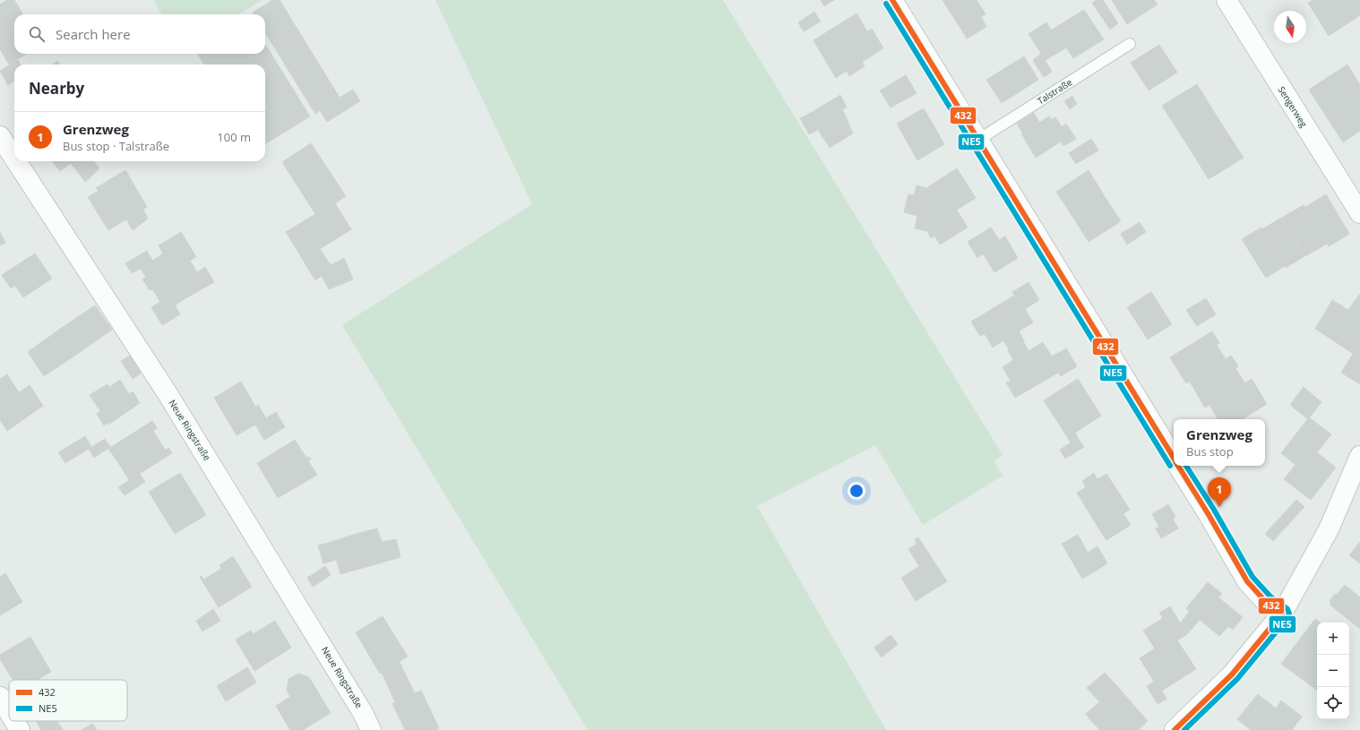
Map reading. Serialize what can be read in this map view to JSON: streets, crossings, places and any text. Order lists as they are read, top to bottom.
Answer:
{
  "streets": {
    "street": ["Sengerweg", "Neue Ringstraße"],
    "lane": ["Talstraße"]
  },
  "lines": ["transit line 432", "transit line NE5"],
  "legend": ["432", "NE5"],
  "north": "bottom",
  "page": {
    "search": "Search here",
    "heading": "Nearby",
    "list": [
      {
        "mark": "1",
        "name": "Grenzweg",
        "note": "Bus stop · Talstraße",
        "value": "100 m"
      }
    ],
    "popup": ["Grenzweg", "Bus stop"],
    "pins": "1",
    "map_buttons": ["+", "−"]
  }
}
